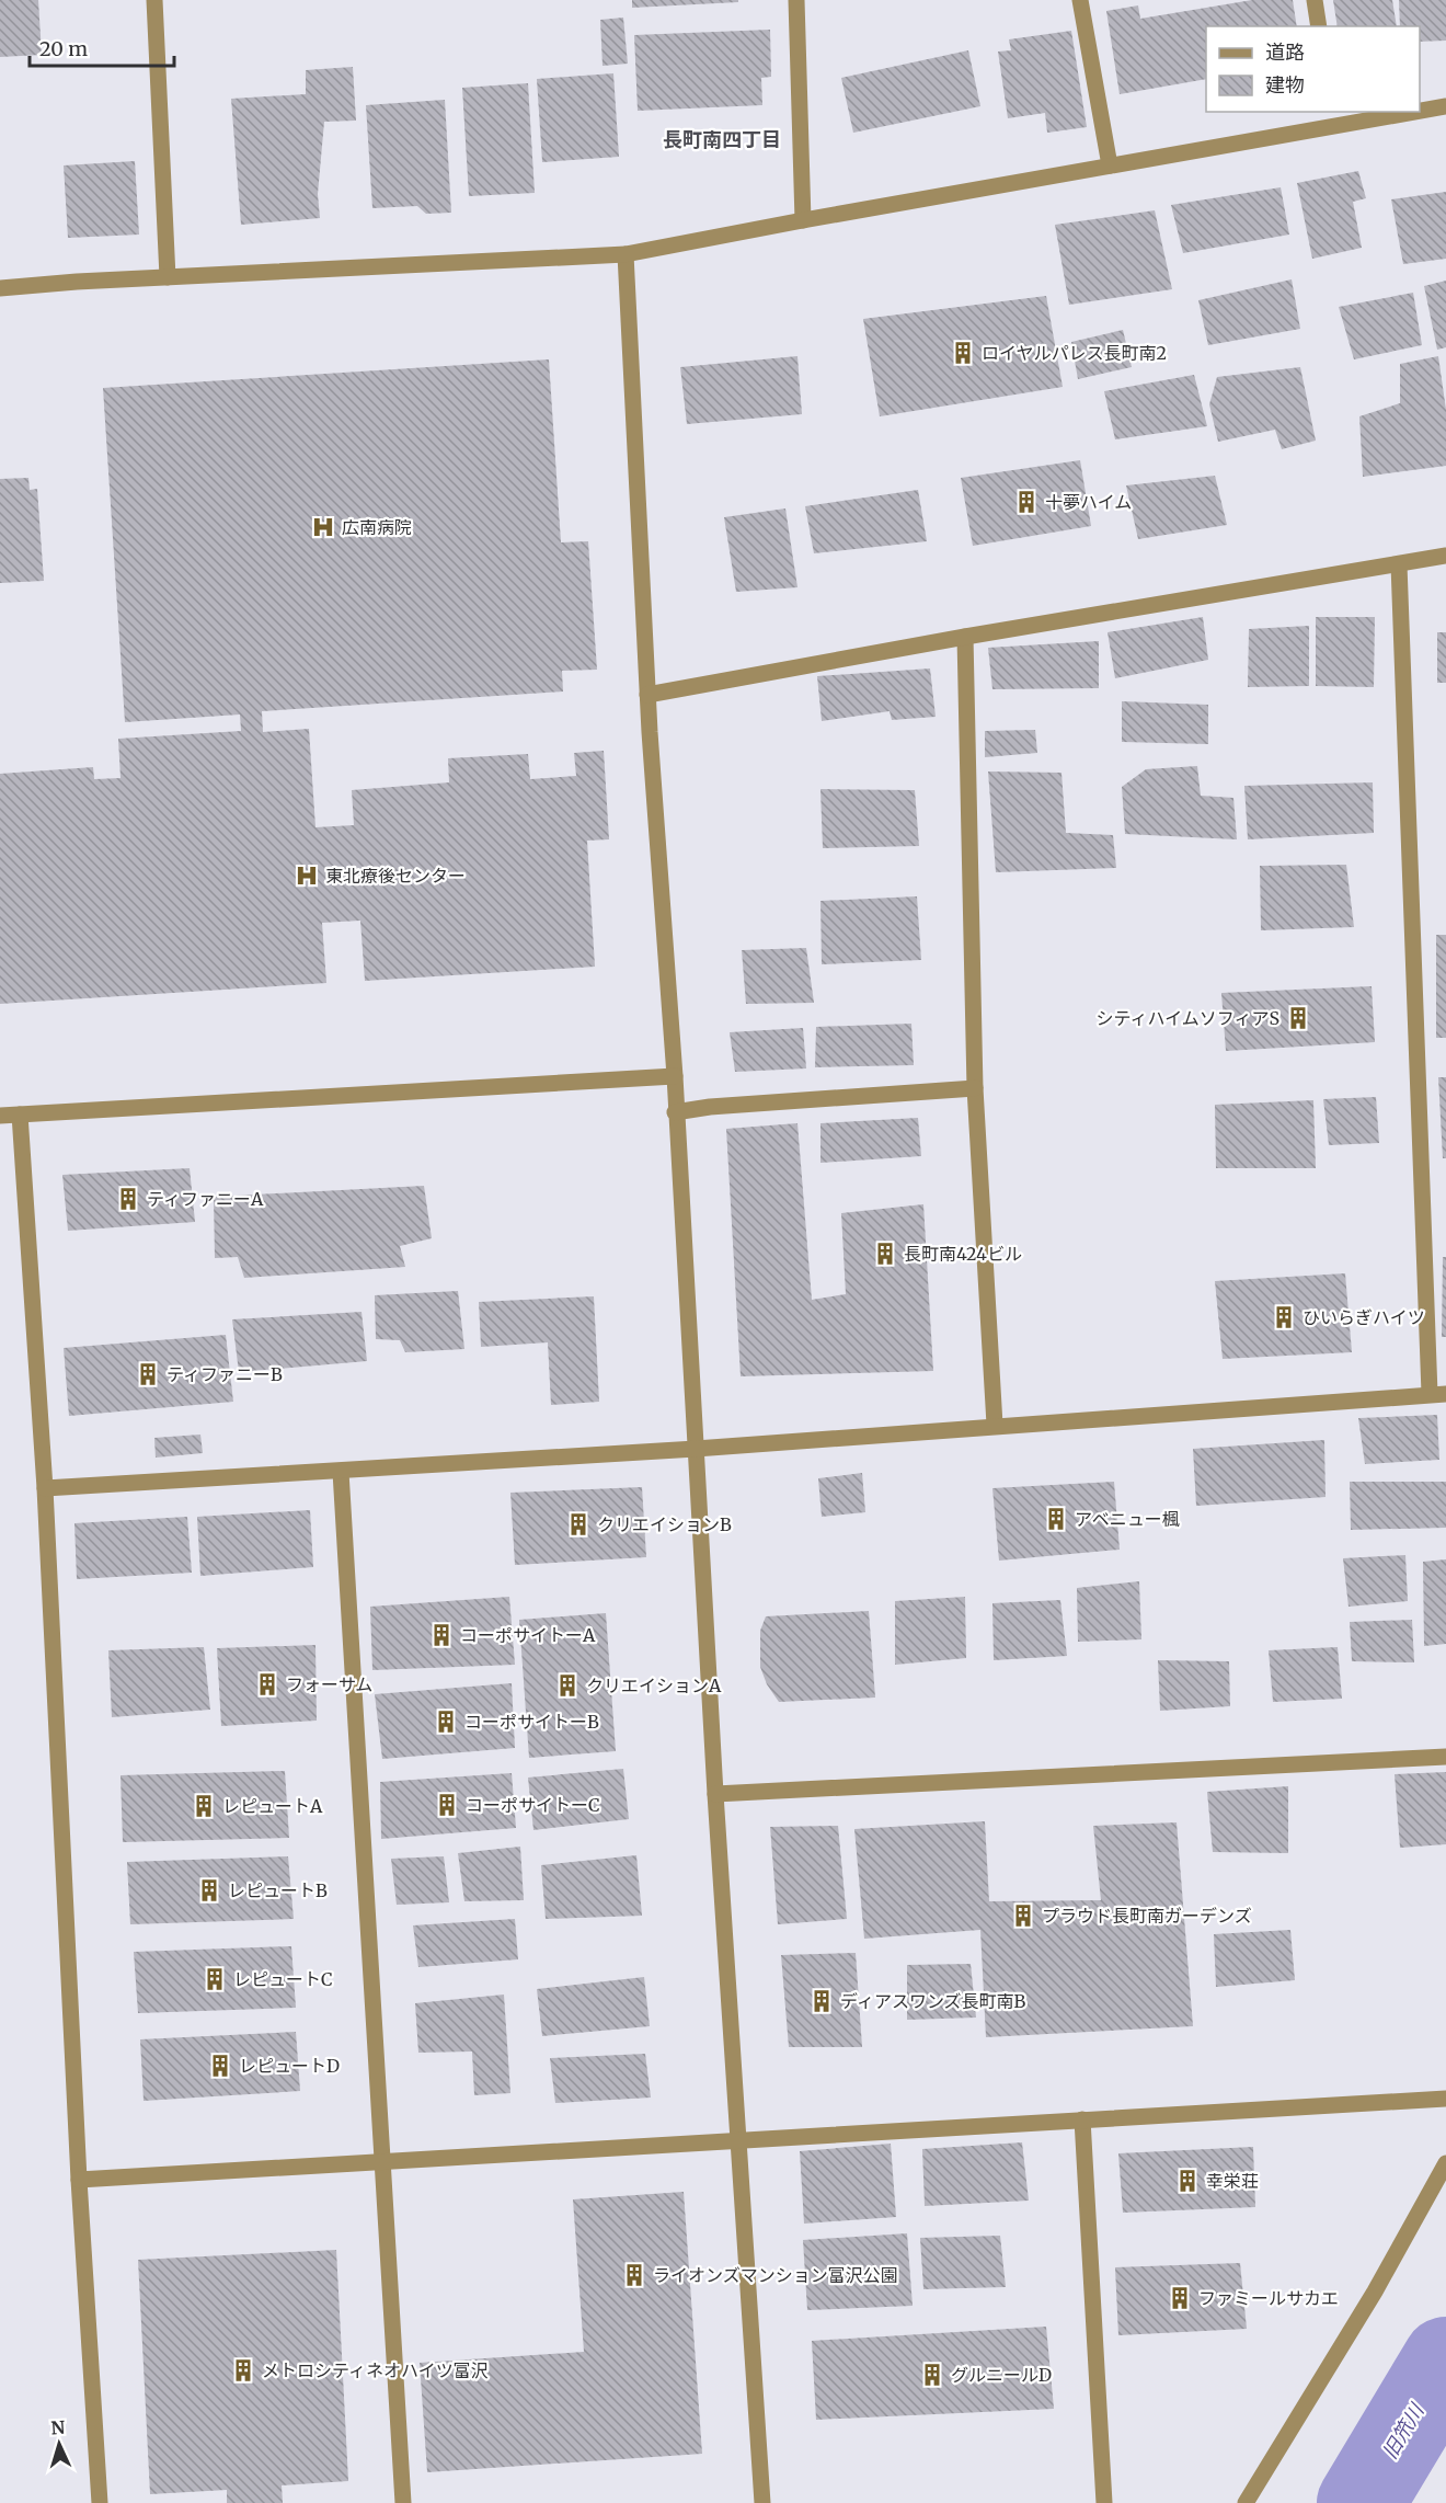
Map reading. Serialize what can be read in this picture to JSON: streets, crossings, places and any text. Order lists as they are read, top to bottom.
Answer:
{
  "districts": ["長町南四丁目"],
  "water": ["旧笊川"],
  "places": {
    "building": [
      "ロイヤルパレス長町南2",
      "十夢ハイム",
      "シティハイムソフィアS",
      "ティファニーA",
      "長町南424ビル",
      "ひいらぎハイツ",
      "ティファニーB",
      "アベニュー楓",
      "クリエイションB",
      "コーポサイトーA",
      "フォーサム",
      "クリエイションA",
      "コーポサイトーB",
      "コーポサイトーC",
      "レピュートA",
      "レピュートB",
      "プラウド長町南ガーデンズ",
      "レピュートC",
      "ディアスワンズ長町南B",
      "レピュートD",
      "幸栄荘",
      "ライオンズマンション富沢公園",
      "ファミールサカエ",
      "メトロシティネオハイツ富沢",
      "グルニールD"
    ],
    "hospital": ["広南病院", "東北療後センター"]
  },
  "legend": ["道路", "建物"],
  "scale_bar": "20 m",
  "north": "top"
}
